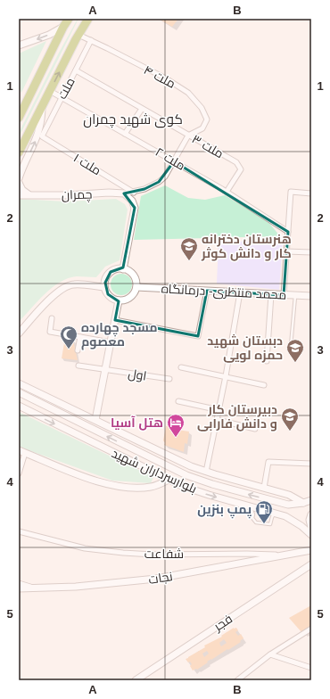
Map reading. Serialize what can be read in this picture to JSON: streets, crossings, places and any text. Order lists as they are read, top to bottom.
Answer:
{
  "streets": {
    "street": [
      "ملت ۴",
      "ملت",
      "ملت ۳",
      "ملت ۲",
      "ملت ۱",
      "چمران",
      "محمد منتظری- درمانگاه",
      "اول",
      "بلوارسرداران شهید",
      "شفاعت",
      "نجات",
      "فجر"
    ]
  },
  "crossings": [
    ["ملت ۴", "ملت"],
    ["ملت ۴", "ملت ۳"],
    ["ملت", "ملت ۳"],
    ["ملت", "ملت ۲"],
    ["ملت", "ملت ۱"],
    ["ملت ۳", "ملت ۲"],
    ["شفاعت", "نجات"]
  ],
  "districts": ["کوی شهید چمران"],
  "places": {
    "school or university": ["هنرستان دخترانه کار و دانش کوثر", "دبستان شهید حمزه لویی", "دبیرستان کار و دانش فارابی"],
    "mosque": ["مسجد چهارده معصوم"],
    "hotel": ["هتل آسیا"],
    "fuel station": ["پمپ بنزین"]
  },
  "grid": {
    "columns": ["A", "B"],
    "rows": [
      "1",
      "2",
      "3",
      "4",
      "5"
    ]
  }
}
